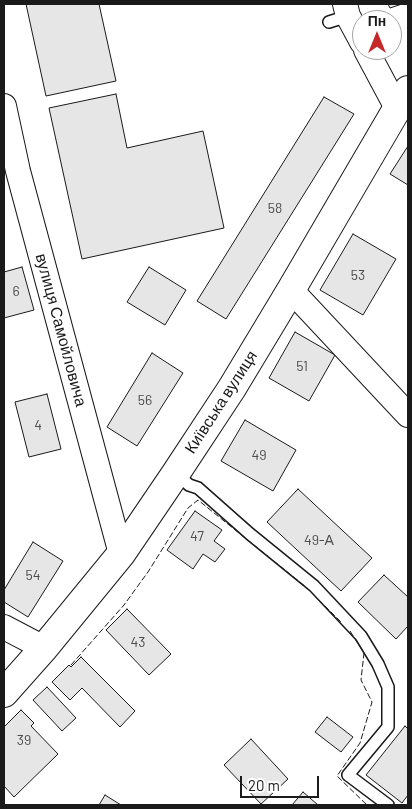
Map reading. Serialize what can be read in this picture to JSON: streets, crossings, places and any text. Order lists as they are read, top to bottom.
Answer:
{
  "streets": {
    "main road": ["Київська вулиця"],
    "street": ["вулиця Самойловича"]
  },
  "crossings": [
    ["вулиця Самойловича", "Київська вулиця"]
  ],
  "house_numbers": [
    "58",
    "53",
    "6",
    "51",
    "56",
    "4",
    "49",
    "47",
    "49-А",
    "54",
    "43",
    "39"
  ],
  "scale_bar": "20 m",
  "north": "top"
}
